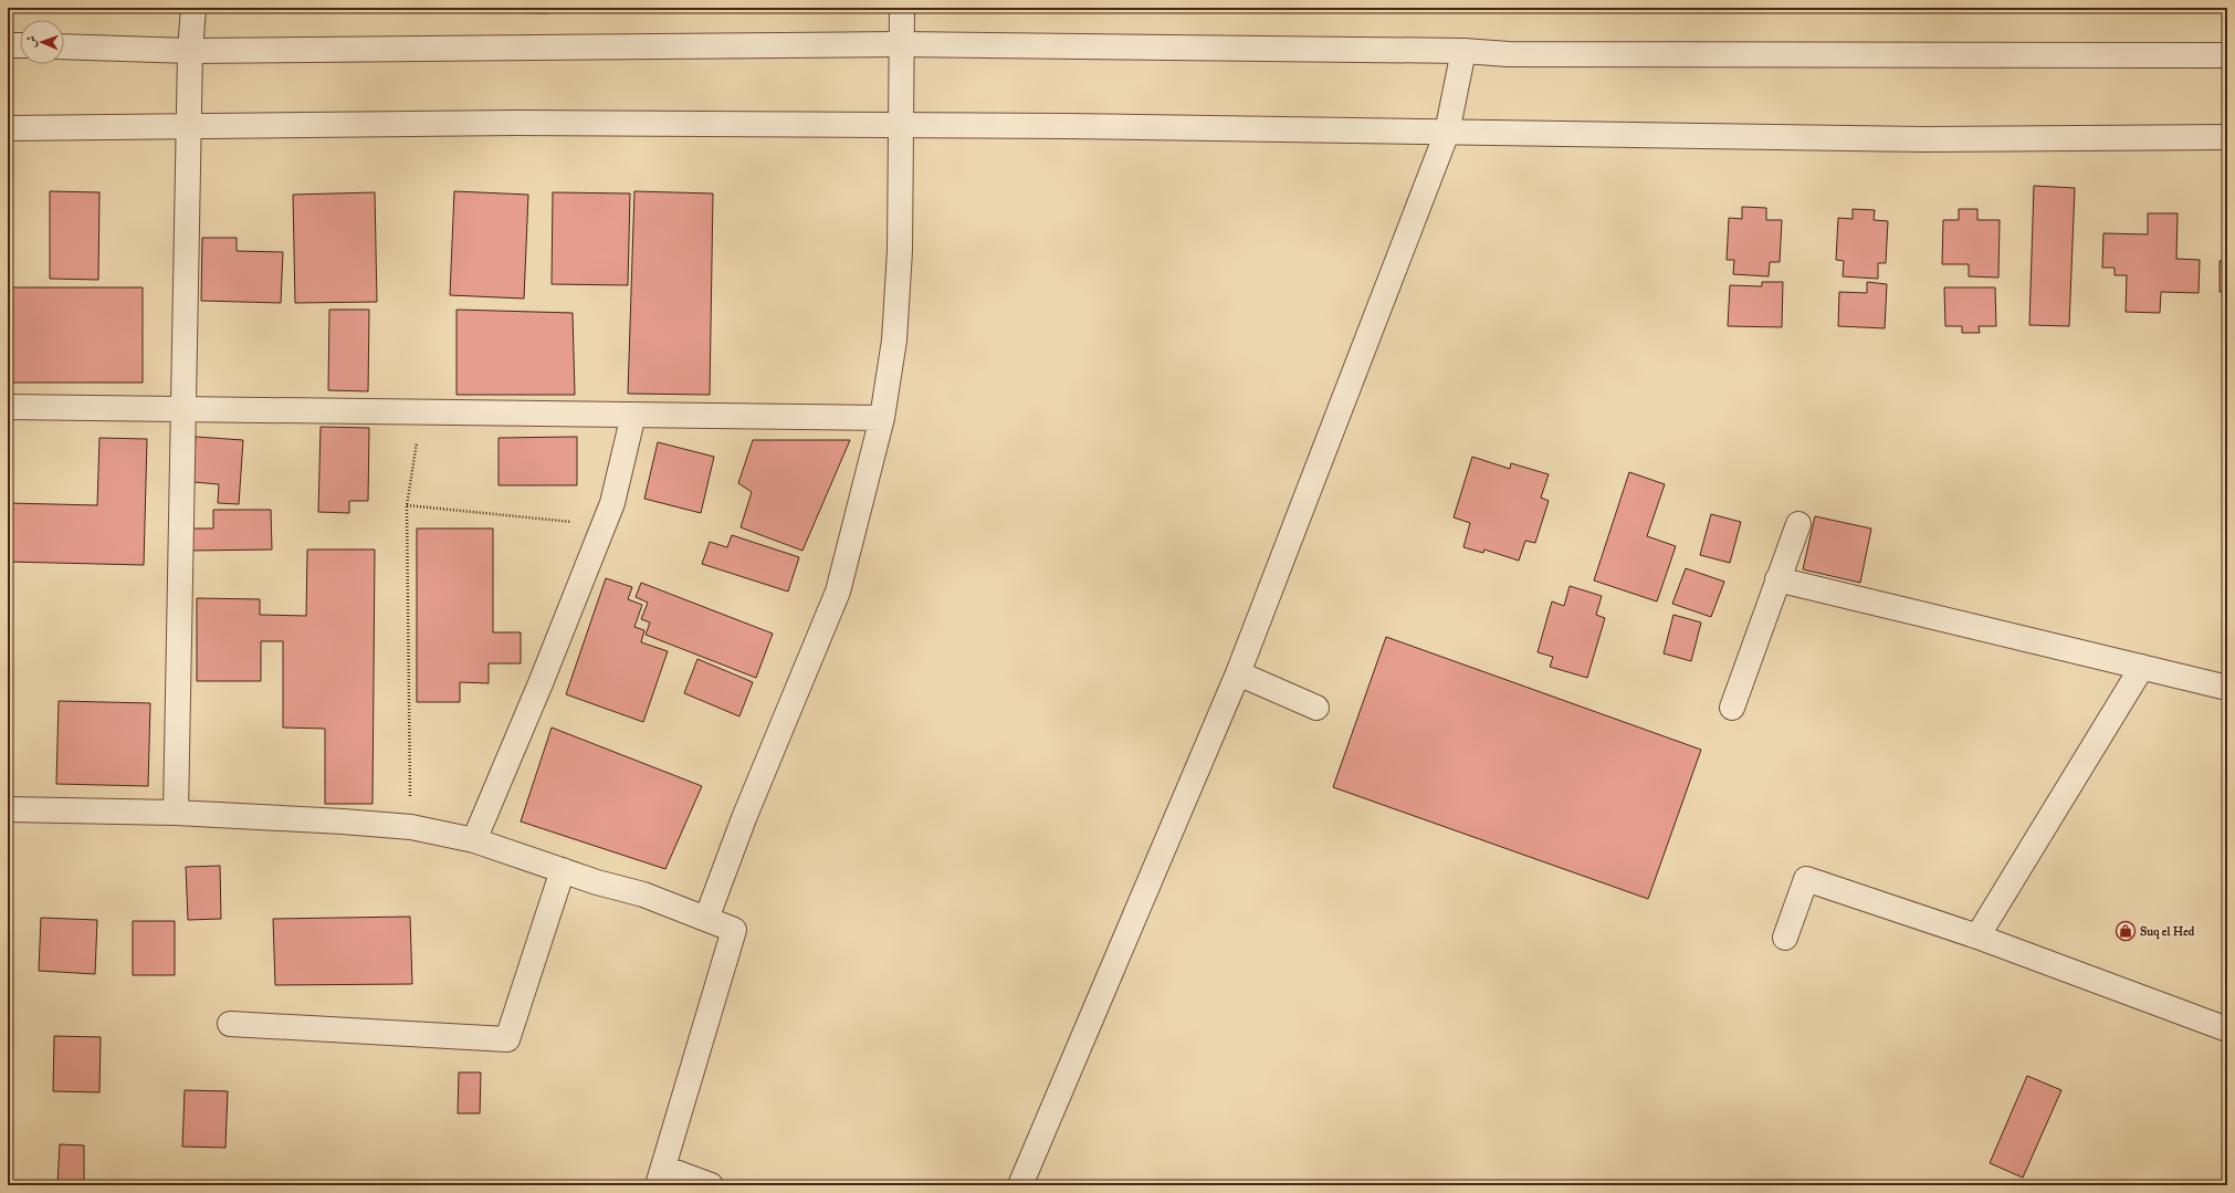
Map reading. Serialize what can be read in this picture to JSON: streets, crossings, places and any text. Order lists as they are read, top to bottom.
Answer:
{
  "places": {
    "shop": ["Suq el Hed"]
  },
  "north": "left"
}
